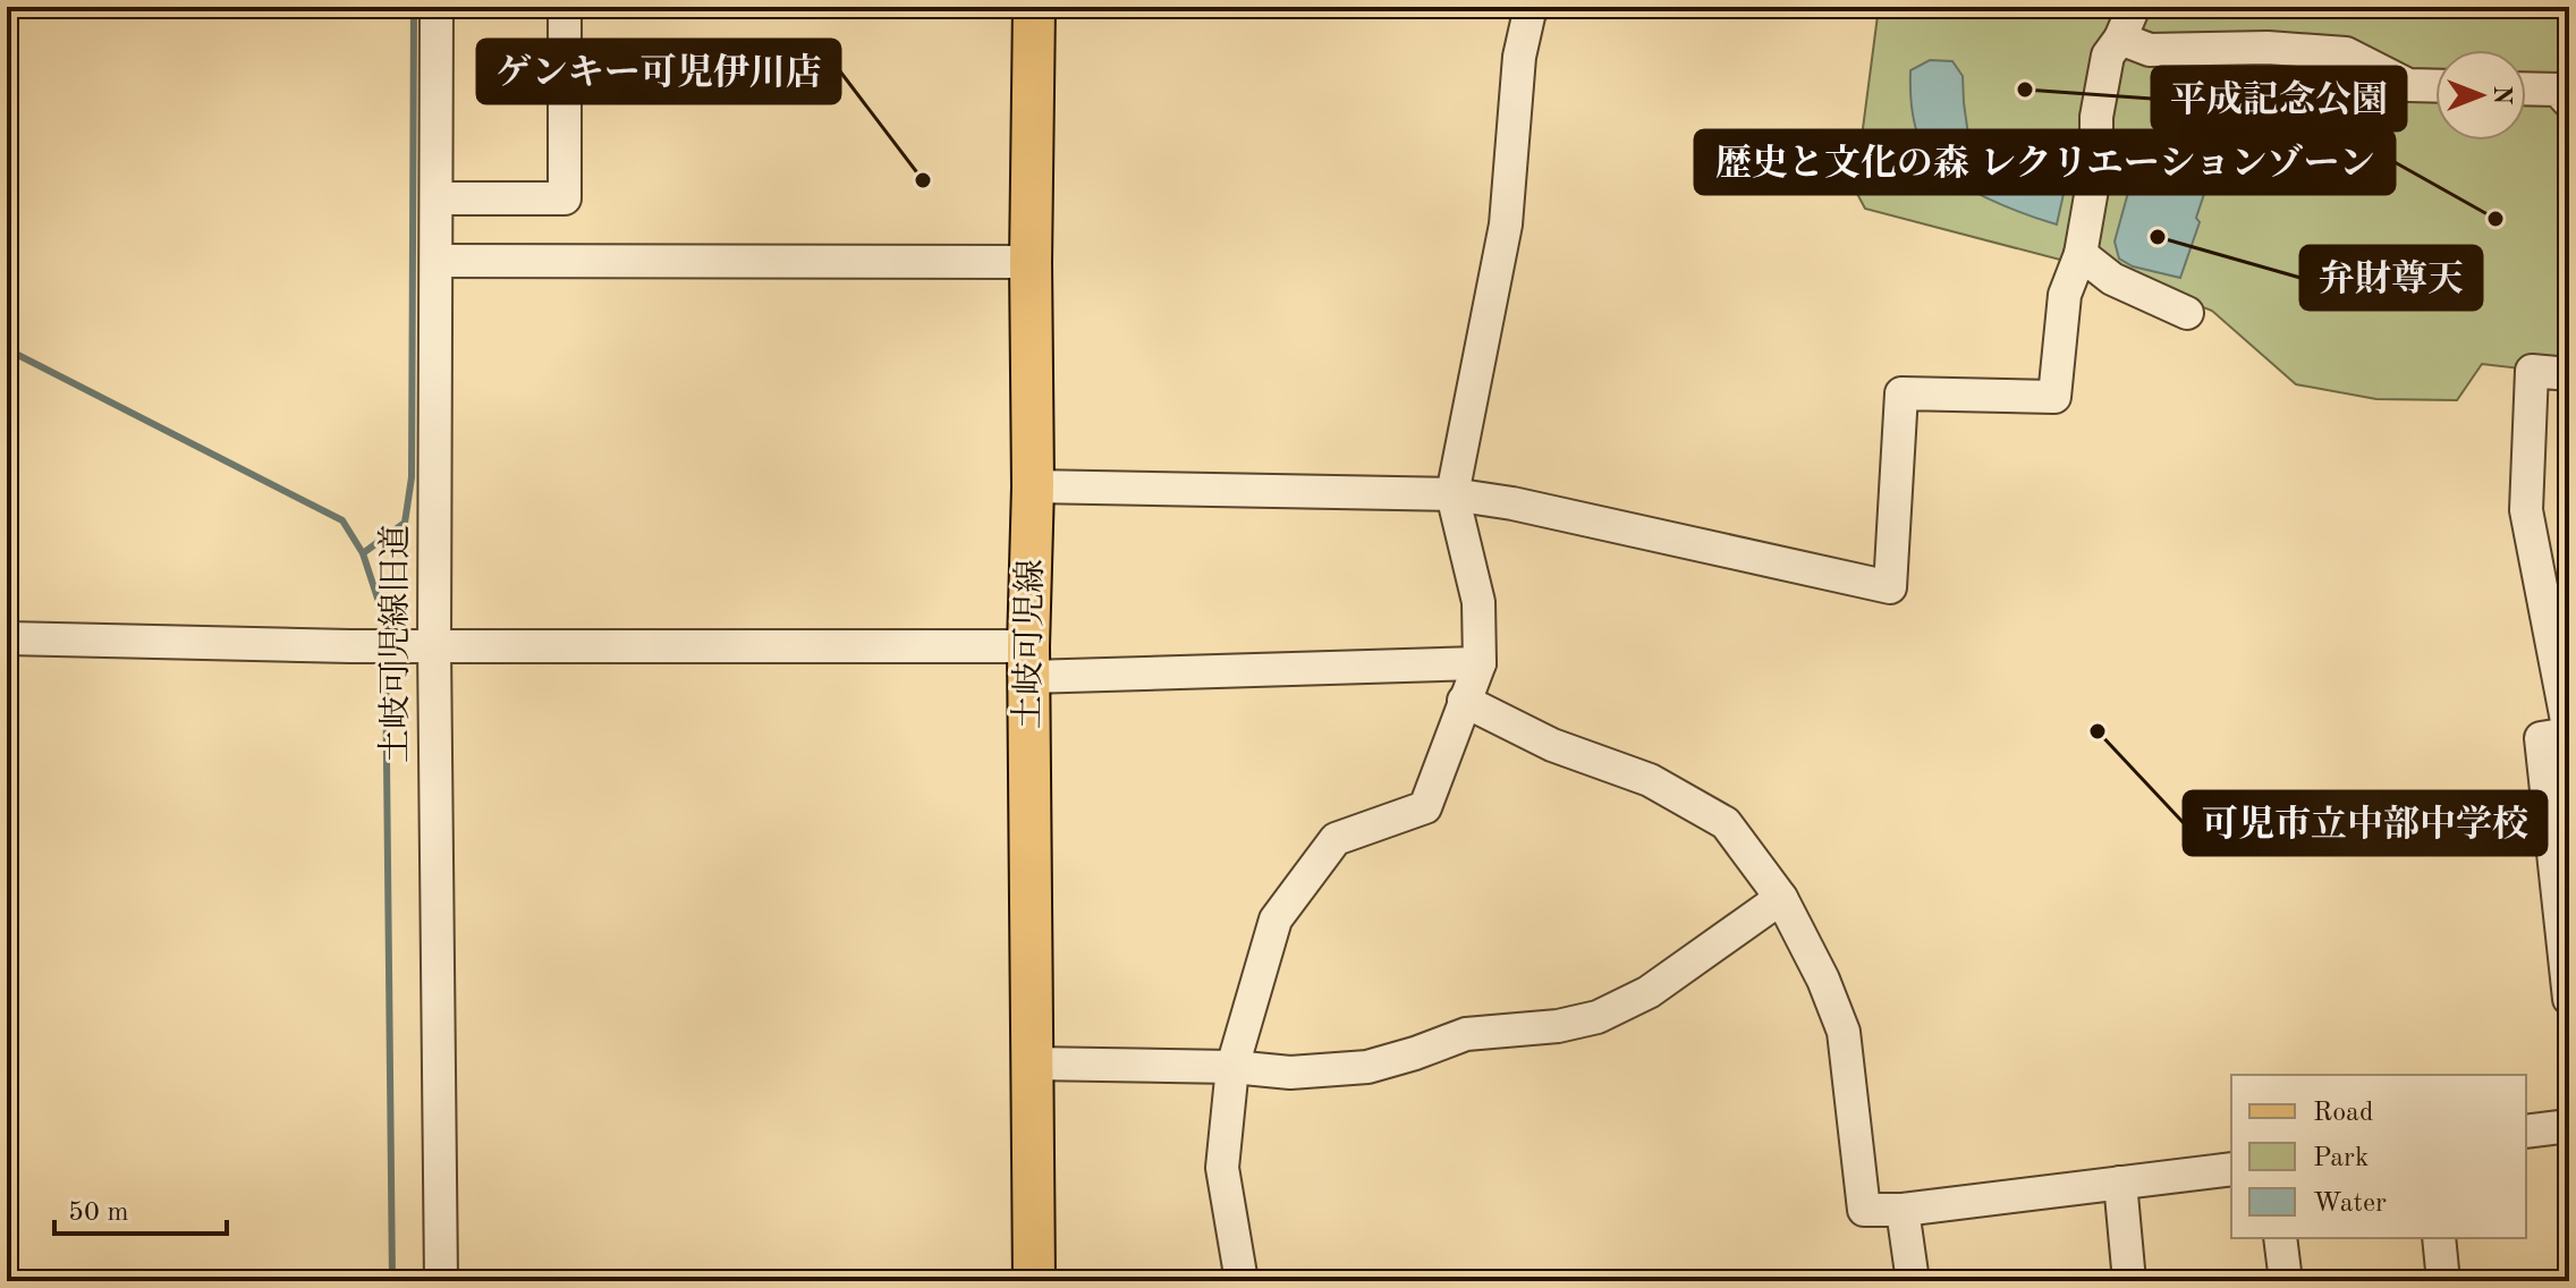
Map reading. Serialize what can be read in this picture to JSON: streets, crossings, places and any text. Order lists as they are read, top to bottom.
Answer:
{
  "streets": {
    "main road": ["土岐可児線"],
    "street": ["土岐可児線旧道"]
  },
  "places": [
    "平成記念公園",
    "ゲンキー可児伊川店",
    "歴史と文化の森 レクリエーションゾーン",
    "弁財尊天",
    "可児市立中部中学校"
  ],
  "legend": ["Road", "Park", "Water"],
  "scale_bar": "50 m",
  "north": "right"
}
